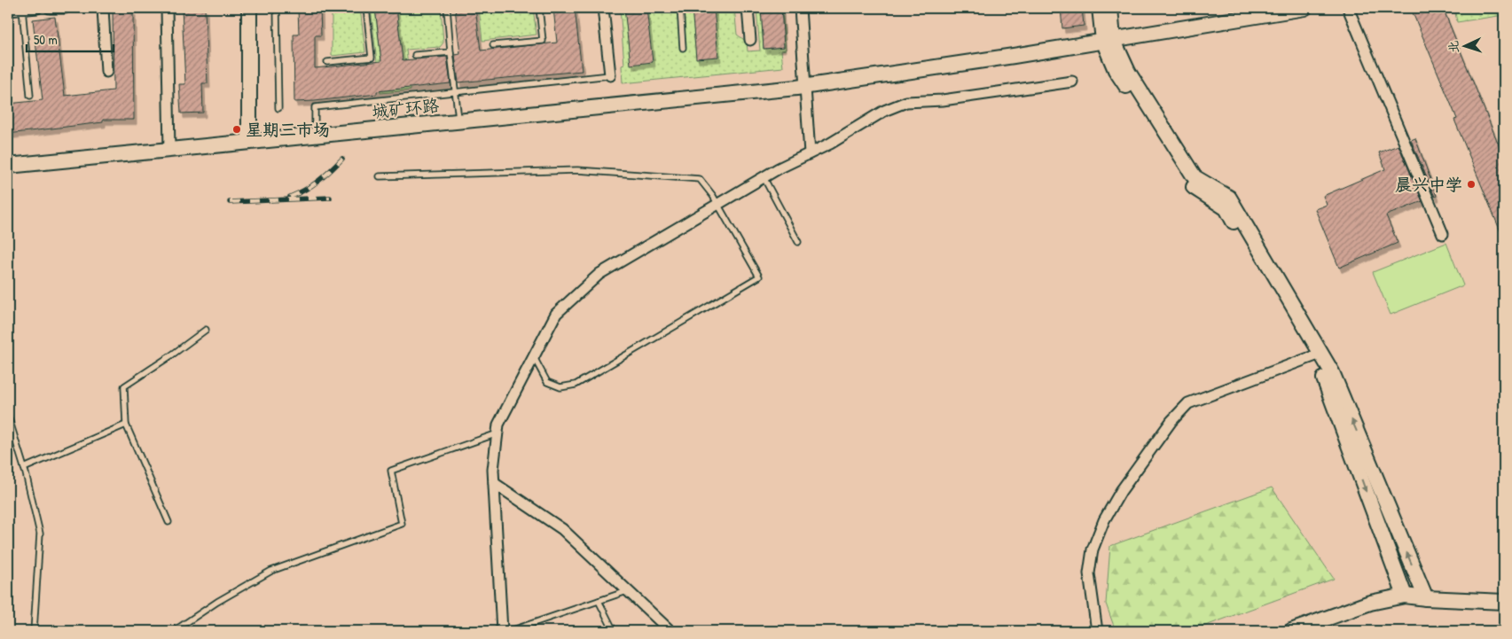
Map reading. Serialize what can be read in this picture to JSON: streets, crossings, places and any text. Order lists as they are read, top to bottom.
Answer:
{
  "streets": {
    "street": ["城矿环路"]
  },
  "places": ["星期三市场", "晨兴中学"],
  "scale_bar": "50 m",
  "north": "left"
}
